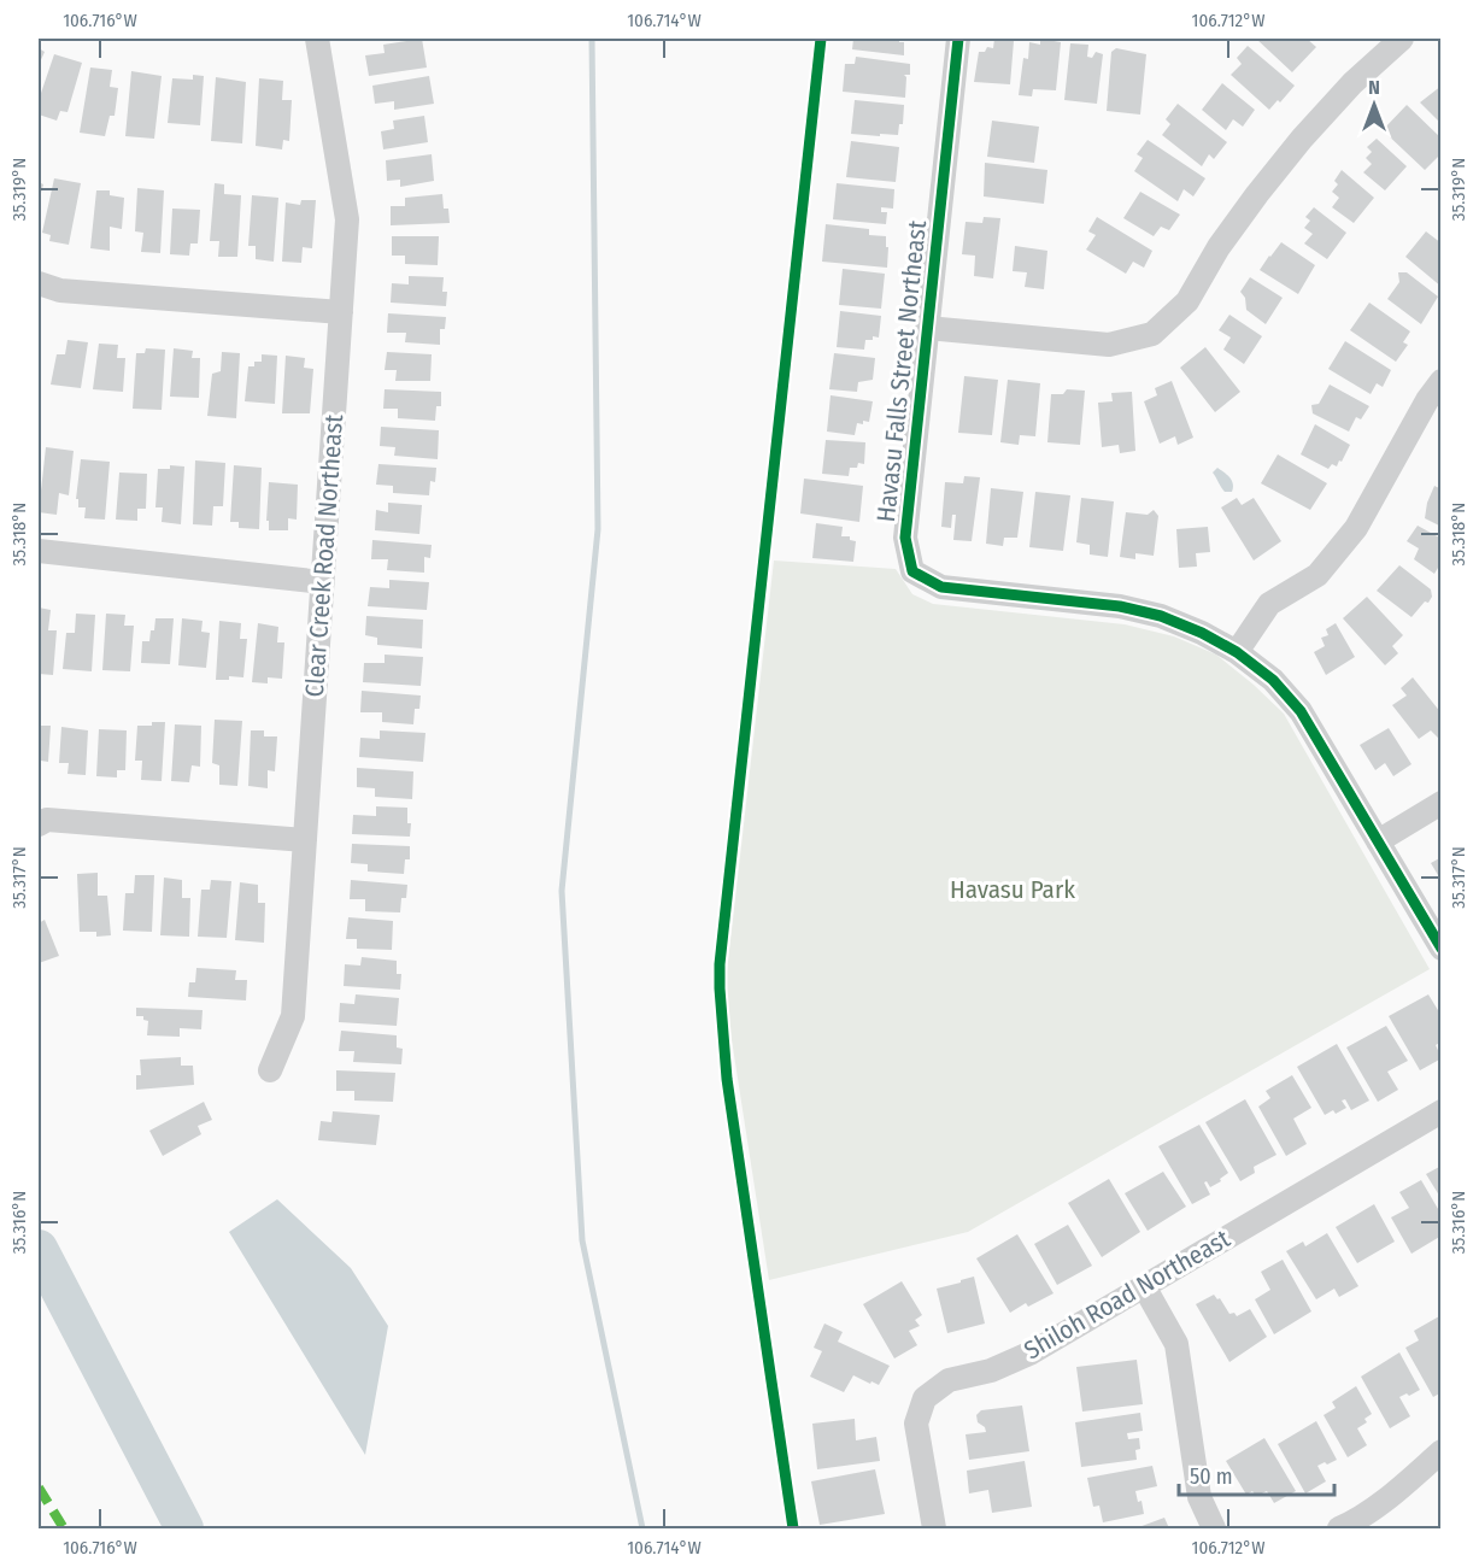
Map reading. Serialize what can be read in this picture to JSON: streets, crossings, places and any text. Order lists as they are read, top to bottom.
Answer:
{
  "streets": {
    "street": ["Havasu Falls Street Northeast", "Clear Creek Road Northeast", "Shiloh Road Northeast"]
  },
  "parks": ["Havasu Park"],
  "scale_bar": "50 m",
  "north": "top",
  "coordinates": [
    "106.716°W",
    "106.714°W",
    "106.712°W",
    "35.319°N",
    "35.318°N",
    "35.317°N",
    "35.316°N"
  ]
}
